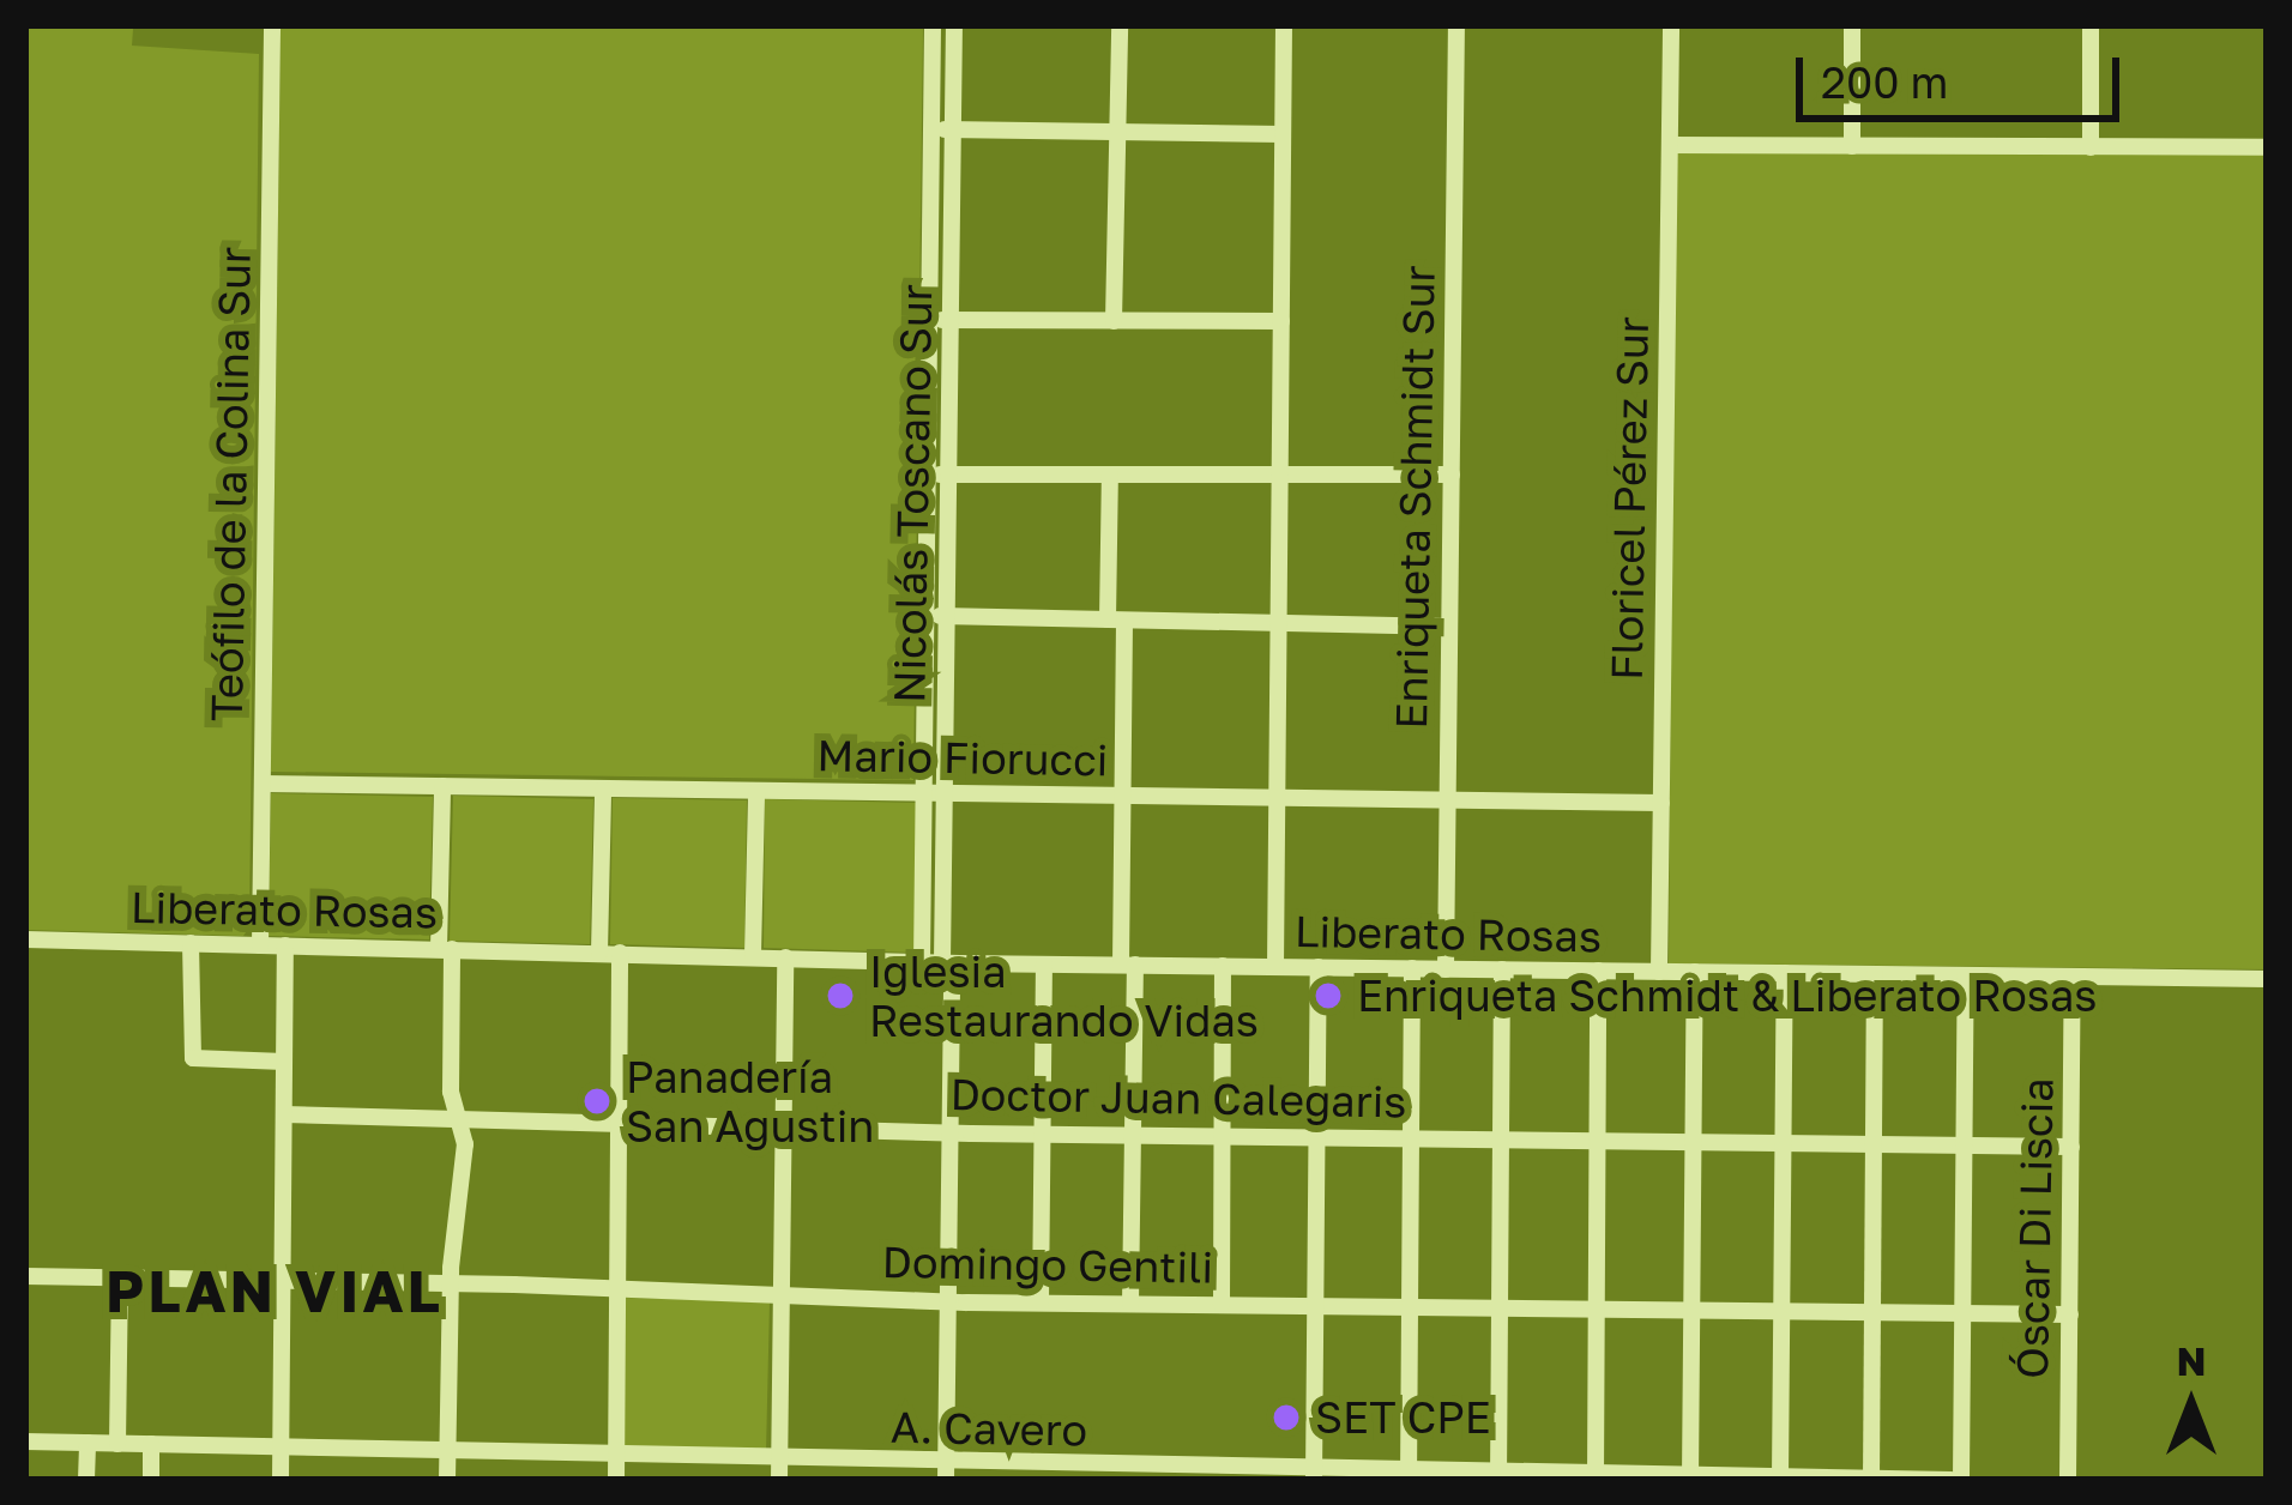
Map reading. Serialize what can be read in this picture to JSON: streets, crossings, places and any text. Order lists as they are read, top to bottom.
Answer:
{
  "streets": {
    "street": [
      "Teófilo de la Colina Sur",
      "Nicolás Toscano Sur",
      "Enriqueta Schmidt Sur",
      "Floricel Pérez Sur",
      "Mario Fiorucci",
      "Liberato Rosas",
      "Doctor Juan Calegaris",
      "Óscar Di Liscia",
      "Domingo Gentili",
      "A. Cavero"
    ]
  },
  "crossings": [
    ["Teófilo de la Colina Sur", "Mario Fiorucci"],
    ["Teófilo de la Colina Sur", "Liberato Rosas"],
    ["Nicolás Toscano Sur", "Mario Fiorucci"],
    ["Nicolás Toscano Sur", "Liberato Rosas"],
    ["Nicolás Toscano Sur", "Doctor Juan Calegaris"],
    ["Nicolás Toscano Sur", "Domingo Gentili"],
    ["Nicolás Toscano Sur", "A. Cavero"],
    ["Enriqueta Schmidt Sur", "Mario Fiorucci"],
    ["Enriqueta Schmidt Sur", "Liberato Rosas"],
    ["Floricel Pérez Sur", "Mario Fiorucci"],
    ["Floricel Pérez Sur", "Liberato Rosas"],
    ["Liberato Rosas", "Óscar Di Liscia"],
    ["Doctor Juan Calegaris", "Óscar Di Liscia"],
    ["Óscar Di Liscia", "Domingo Gentili"]
  ],
  "districts": ["PLAN VIAL"],
  "places": [
    "Iglesia Restaurando Vidas",
    "Enriqueta Schmidt & Liberato Rosas",
    "Panadería San Agustin",
    "SET CPE"
  ],
  "scale_bar": "200 m",
  "north": "top"
}
